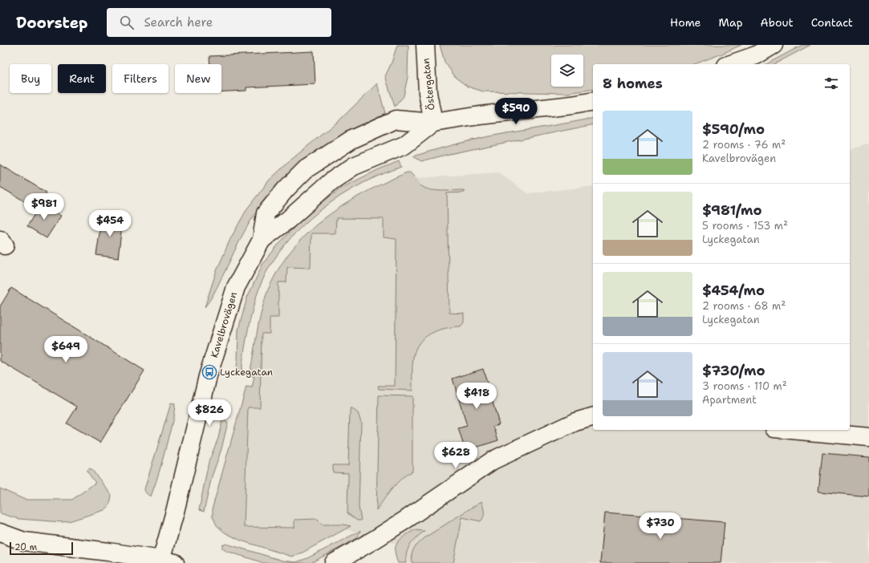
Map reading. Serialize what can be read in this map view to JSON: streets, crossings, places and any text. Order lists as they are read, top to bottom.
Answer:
{
  "streets": {
    "main road": ["Östergatan", "Kavelbrovägen"]
  },
  "crossings": [
    ["Östergatan", "Kavelbrovägen"]
  ],
  "places": {
    "bus stop": ["Lyckegatan"]
  },
  "scale_bar": "20 m",
  "page": {
    "header": "Doorstep",
    "search": "Search here",
    "nav": [
      "Home",
      "Map",
      "About",
      "Contact"
    ],
    "chip": [
      "Buy",
      "Rent",
      "Filters",
      "New"
    ],
    "heading": "8 homes",
    "price": [
      "$590",
      "$981",
      "$454",
      "$649",
      "$418",
      "$826",
      "$628",
      "$730"
    ],
    "list": [
      {
        "name": "$590/mo",
        "note": "2 rooms · 76 m² · Kavelbrovägen"
      },
      {
        "name": "$981/mo",
        "note": "5 rooms · 153 m² · Lyckegatan"
      },
      {
        "name": "$454/mo",
        "note": "2 rooms · 68 m² · Lyckegatan"
      },
      {
        "name": "$730/mo",
        "note": "3 rooms · 110 m² · Apartment"
      }
    ],
    "scale": "20 m"
  }
}
